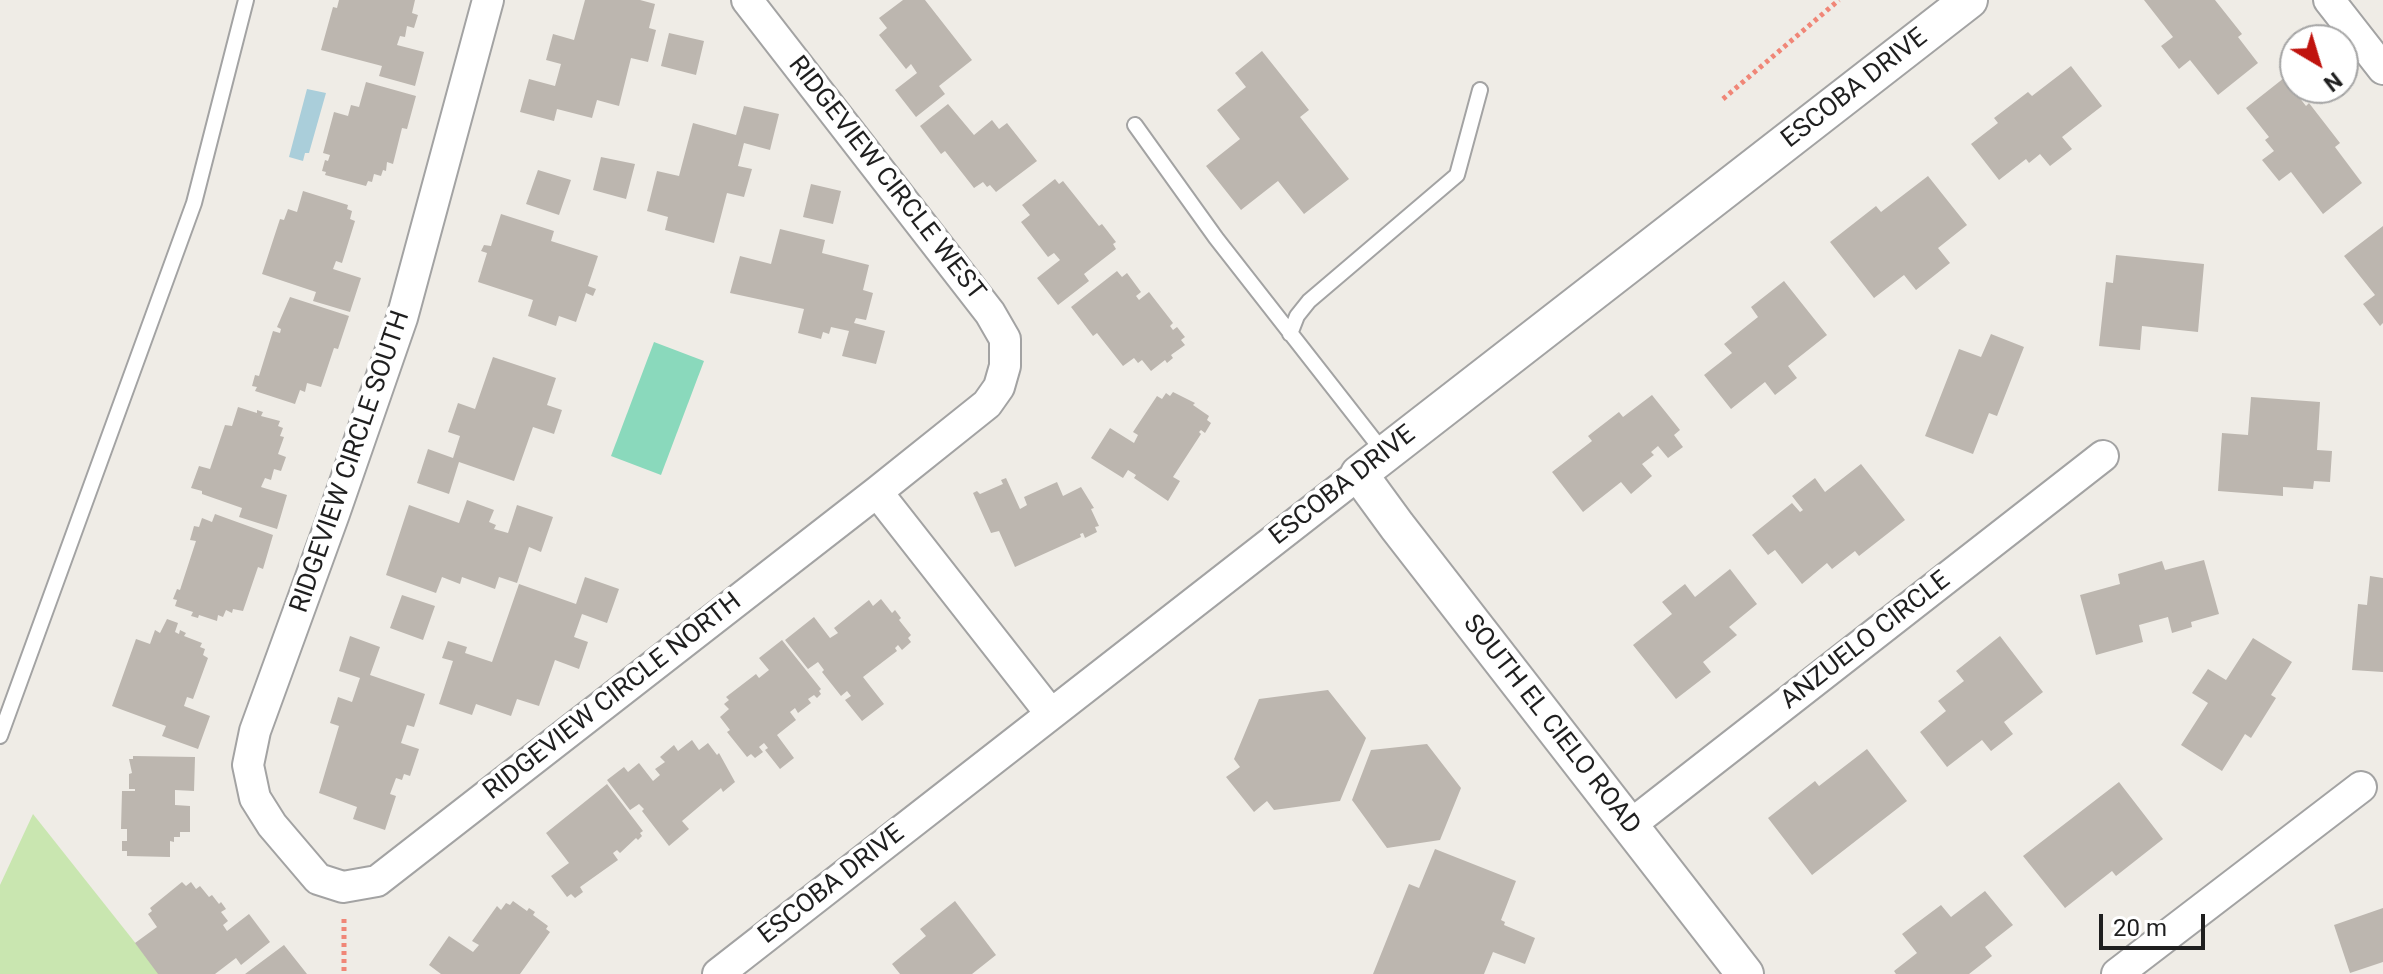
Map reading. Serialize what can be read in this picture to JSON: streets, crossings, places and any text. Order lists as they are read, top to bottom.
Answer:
{
  "streets": {
    "street": [
      "ESCOBA DRIVE",
      "RIDGEVIEW CIRCLE WEST",
      "RIDGEVIEW CIRCLE SOUTH",
      "ANZUELO CIRCLE",
      "RIDGEVIEW CIRCLE NORTH",
      "SOUTH EL CIELO ROAD"
    ]
  },
  "crossings": [
    ["ESCOBA DRIVE", "SOUTH EL CIELO ROAD"],
    ["RIDGEVIEW CIRCLE WEST", "RIDGEVIEW CIRCLE NORTH"],
    ["RIDGEVIEW CIRCLE SOUTH", "RIDGEVIEW CIRCLE NORTH"],
    ["ANZUELO CIRCLE", "SOUTH EL CIELO ROAD"]
  ],
  "scale_bar": "20 m",
  "north": "bottom right"
}
